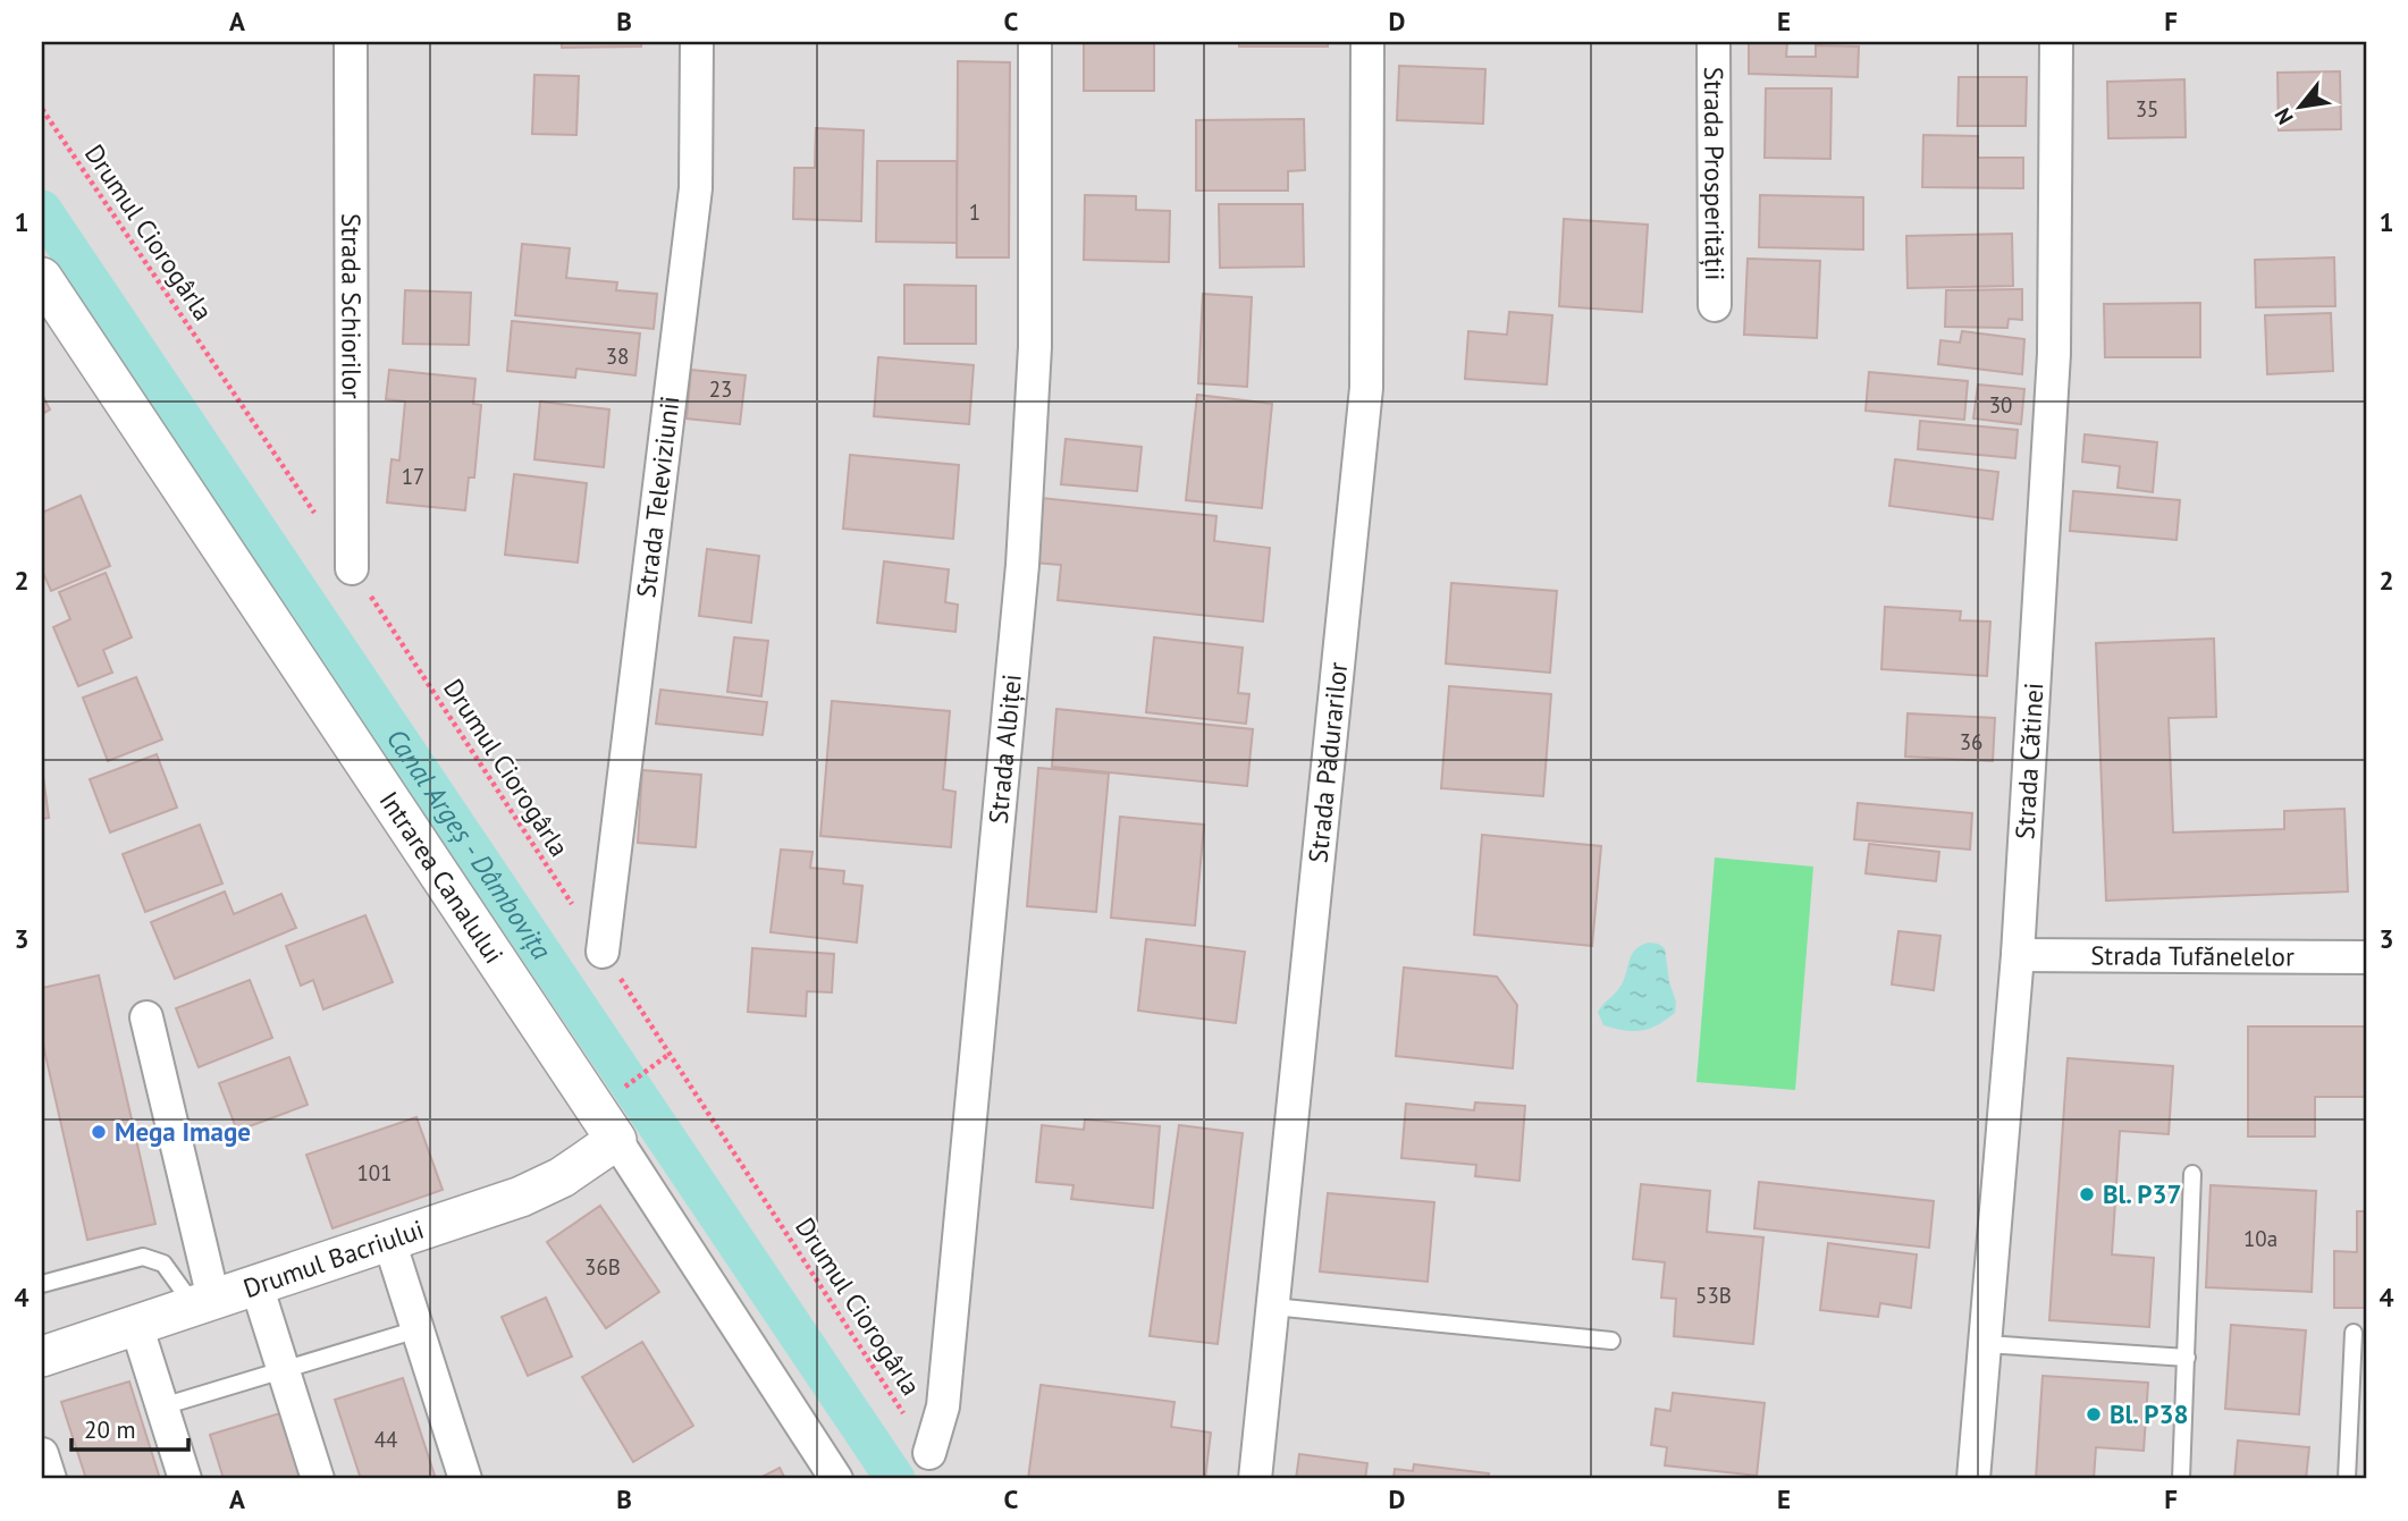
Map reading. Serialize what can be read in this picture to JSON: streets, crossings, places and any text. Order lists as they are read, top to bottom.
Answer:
{
  "streets": {
    "street": [
      "Strada Prosperității",
      "Strada Schiorilor",
      "Strada Televiziunii",
      "Strada Albiței",
      "Strada Pădurarilor",
      "Strada Cătinei",
      "Intrarea Canalului",
      "Strada Tufănelelor",
      "Drumul Bacriului"
    ],
    "path": ["Drumul Ciorogârla"]
  },
  "crossings": [
    ["Drumul Ciorogârla", "Strada Schiorilor"],
    ["Drumul Ciorogârla", "Strada Televiziunii"],
    ["Drumul Ciorogârla", "Strada Albiței"],
    ["Strada Cătinei", "Strada Tufănelelor"],
    ["Intrarea Canalului", "Drumul Bacriului"]
  ],
  "water": ["Canal Argeș - Dâmbovița"],
  "places": ["Mega Image", "Bl. P37", "Bl. P38"],
  "house_numbers": [
    "35",
    "1",
    "38",
    "23",
    "30",
    "17",
    "36",
    "101",
    "10a",
    "36B",
    "53B",
    "44"
  ],
  "scale_bar": "20 m",
  "north": "bottom left",
  "grid": {
    "columns": [
      "A",
      "B",
      "C",
      "D",
      "E",
      "F"
    ],
    "rows": [
      "1",
      "2",
      "3",
      "4"
    ]
  }
}
